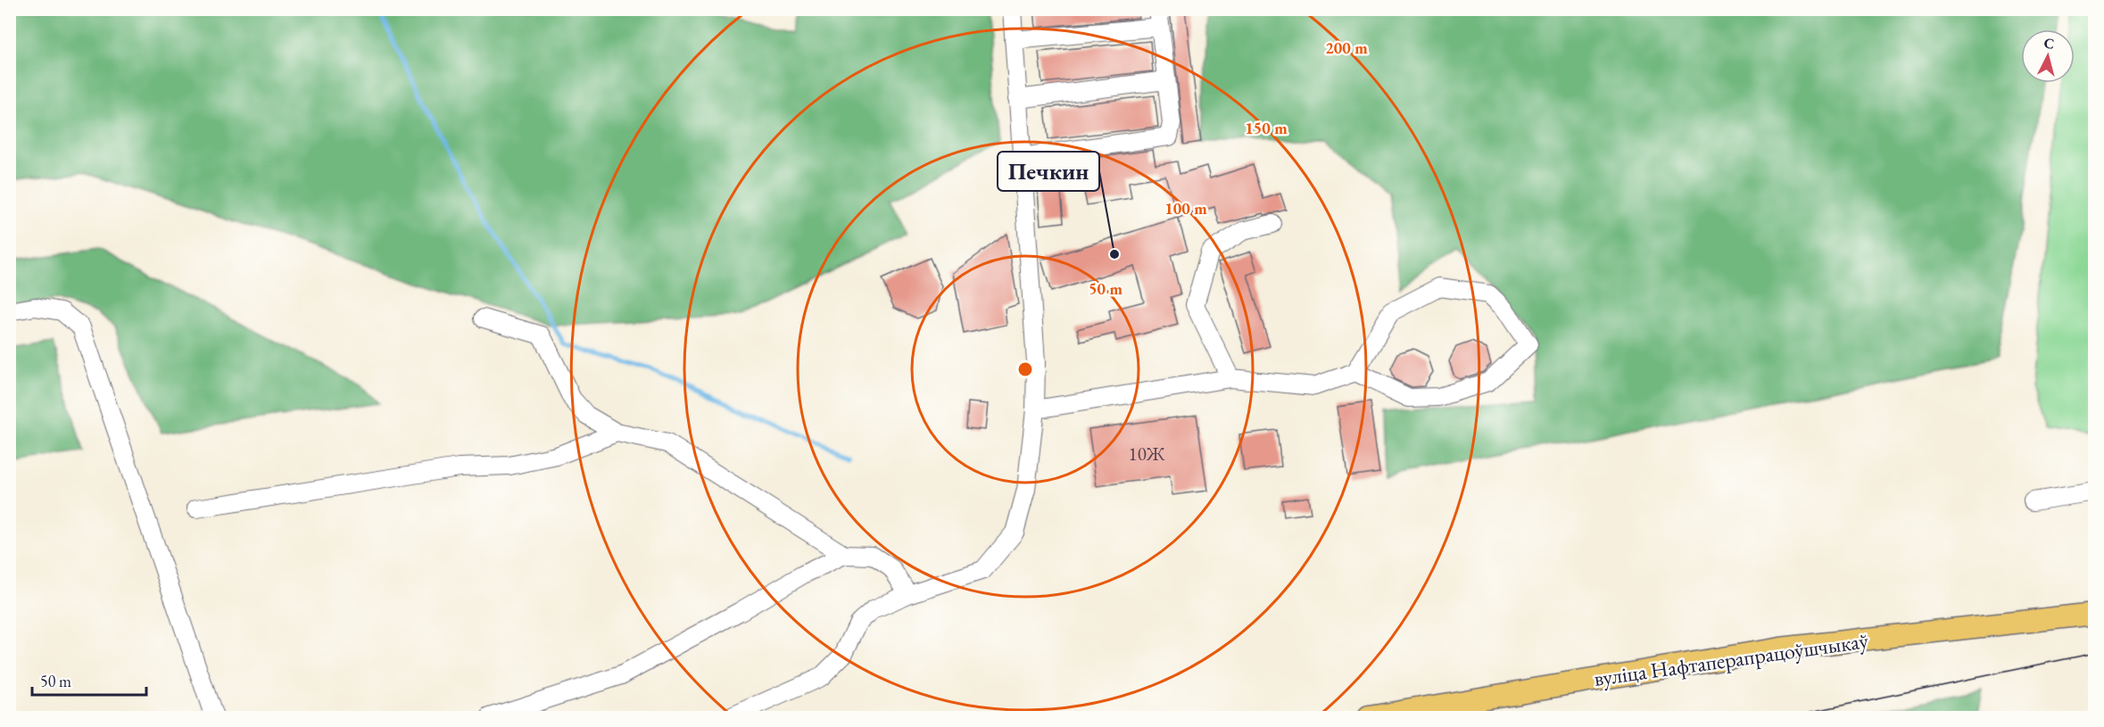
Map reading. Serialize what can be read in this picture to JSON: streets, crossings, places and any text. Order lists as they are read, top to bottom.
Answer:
{
  "streets": {
    "main road": ["вуліца Нафтаперапрацоўшчыкаў"]
  },
  "places": ["Печкин"],
  "house_numbers": ["10Ж"],
  "scale_bar": "50 m",
  "north": "top",
  "rings": [
    "200 m",
    "150 m",
    "100 m",
    "50 m"
  ]
}
